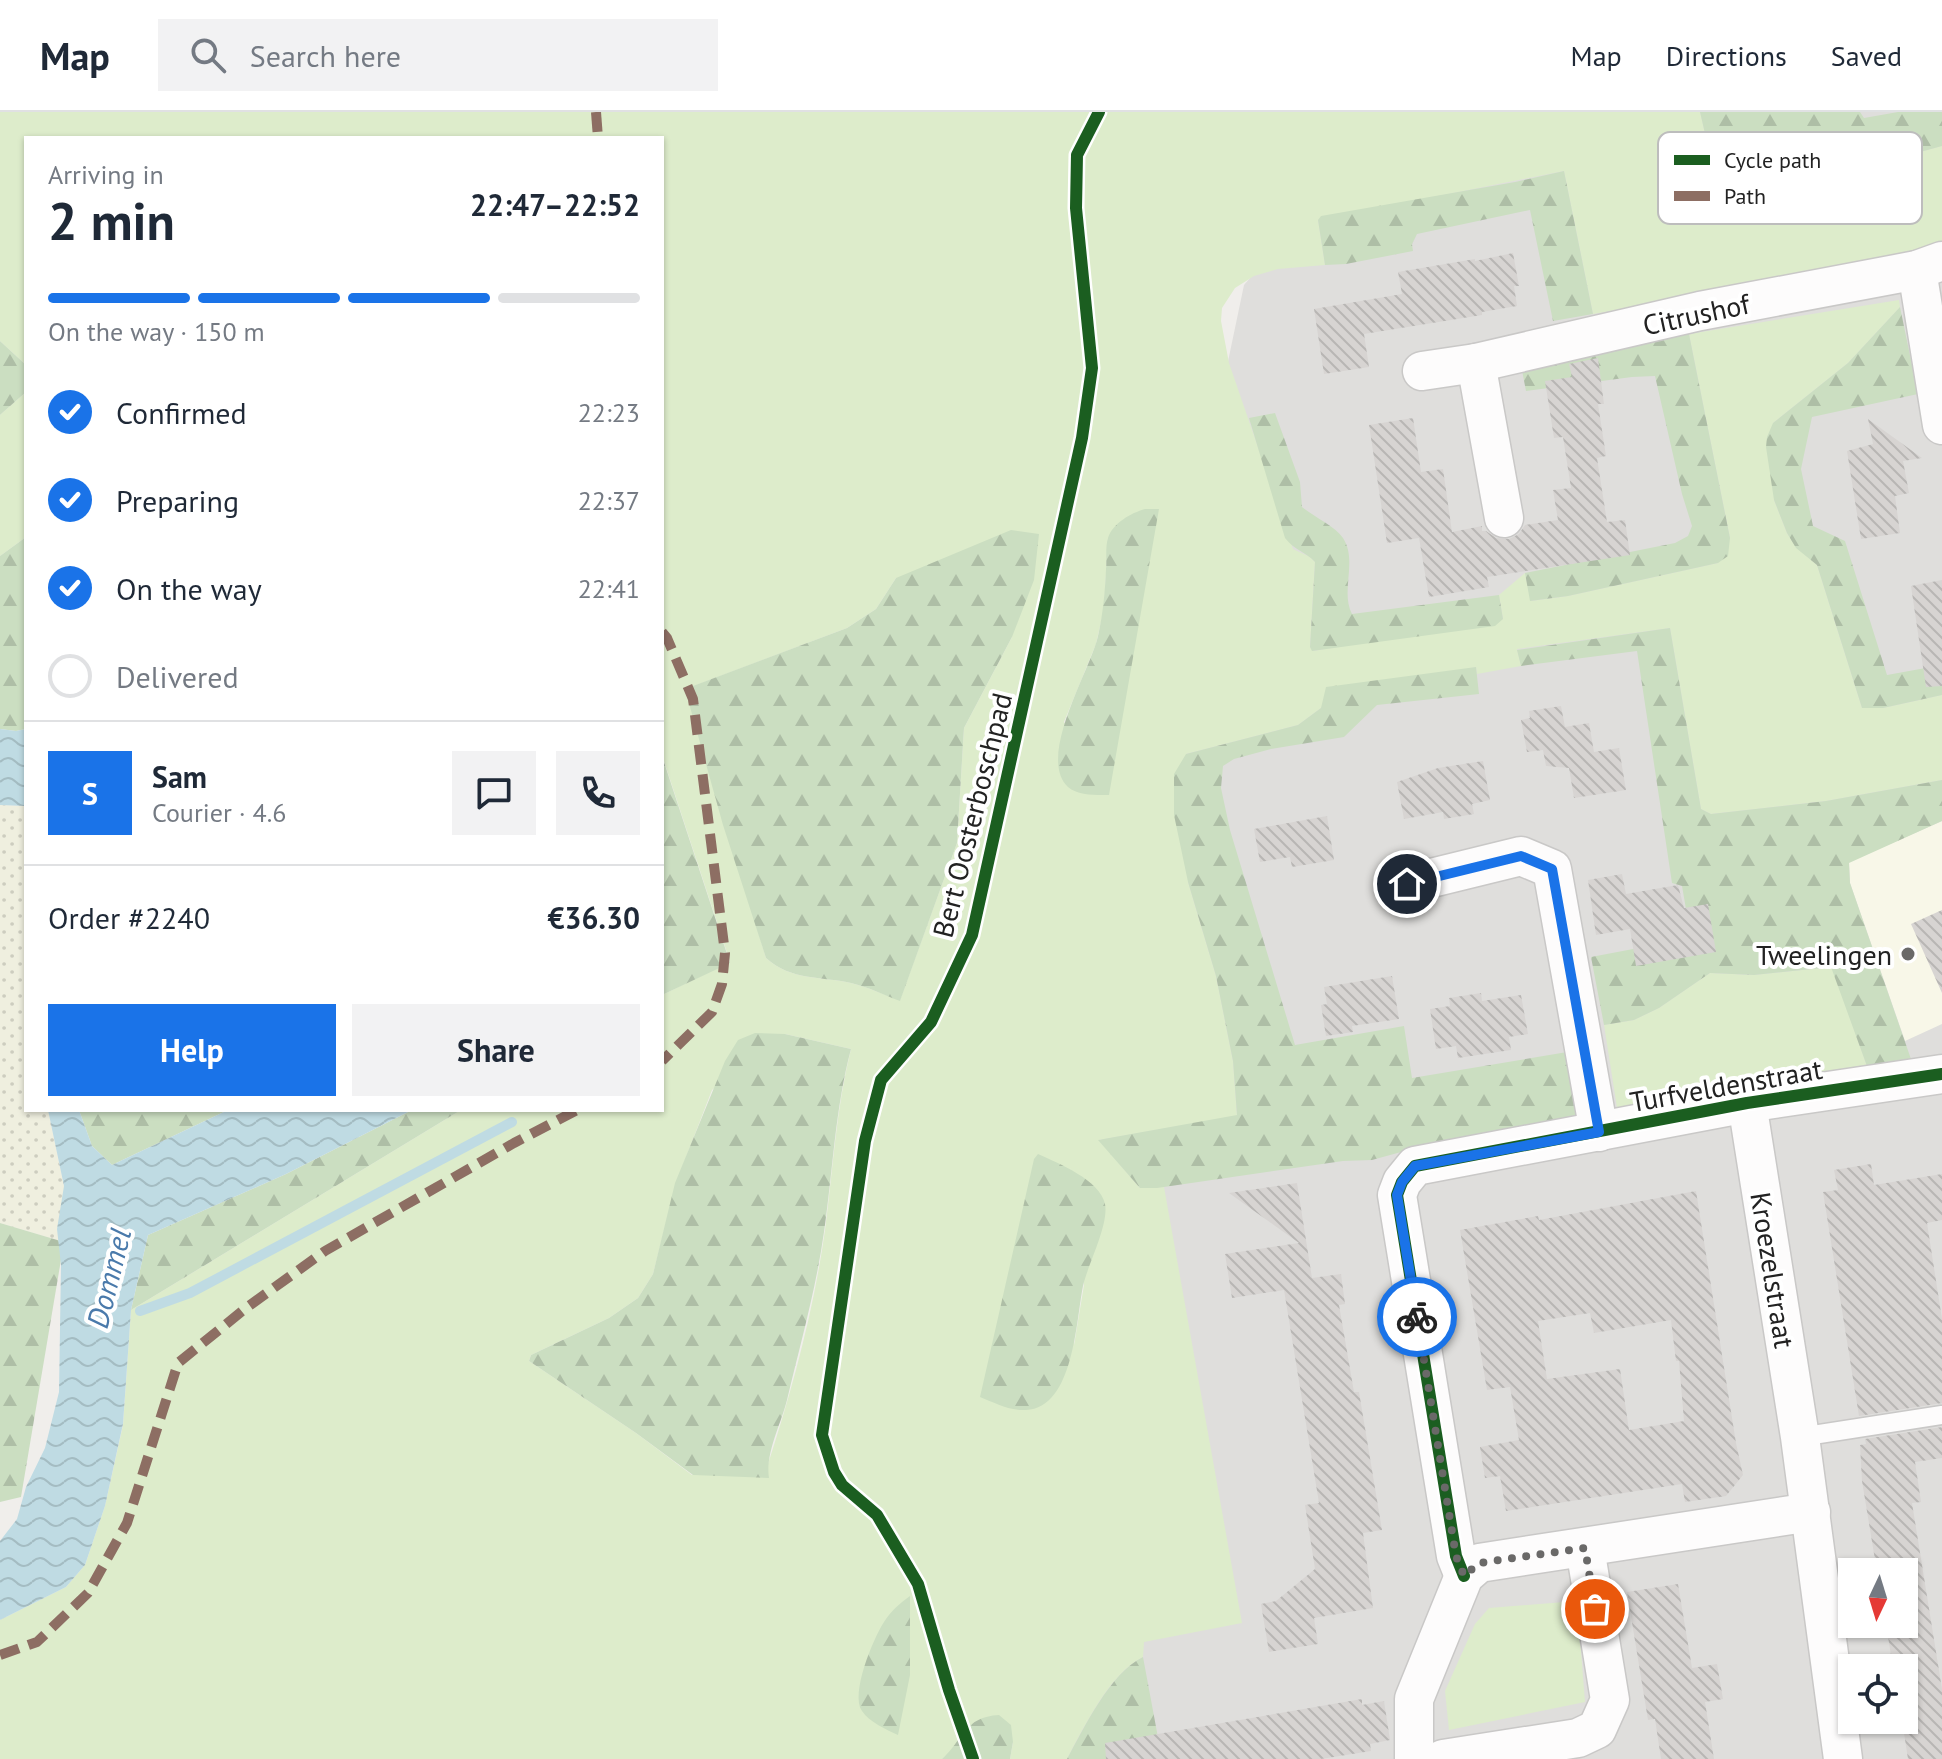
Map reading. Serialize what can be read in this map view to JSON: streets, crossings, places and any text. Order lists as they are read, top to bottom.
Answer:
{
  "streets": {
    "street": ["Citrushof", "Turfveldenstraat", "Kroezelstraat"],
    "cycle path": ["Bert Oosterboschpad"]
  },
  "crossings": [
    ["Turfveldenstraat", "Kroezelstraat"]
  ],
  "water": ["Dommel"],
  "places": ["Tweelingen"],
  "legend": ["Cycle path", "Path"],
  "north": "bottom",
  "page": {
    "header": "Map",
    "search": "Search here",
    "nav": ["Map", "Directions", "Saved"],
    "heading": ["2 min", "Arriving in", "22:47–22:52"],
    "panel": [
      "Sam",
      "Courier · 4.6",
      "Order #2240",
      "€36.30"
    ],
    "bar": "On the way · 150 m",
    "list": [
      ["Confirmed", "22:23"],
      ["Preparing", "22:37"],
      ["On the way", "22:41"],
      "Delivered"
    ],
    "round": "S",
    "buttons": ["Help", "Share"]
  }
}
